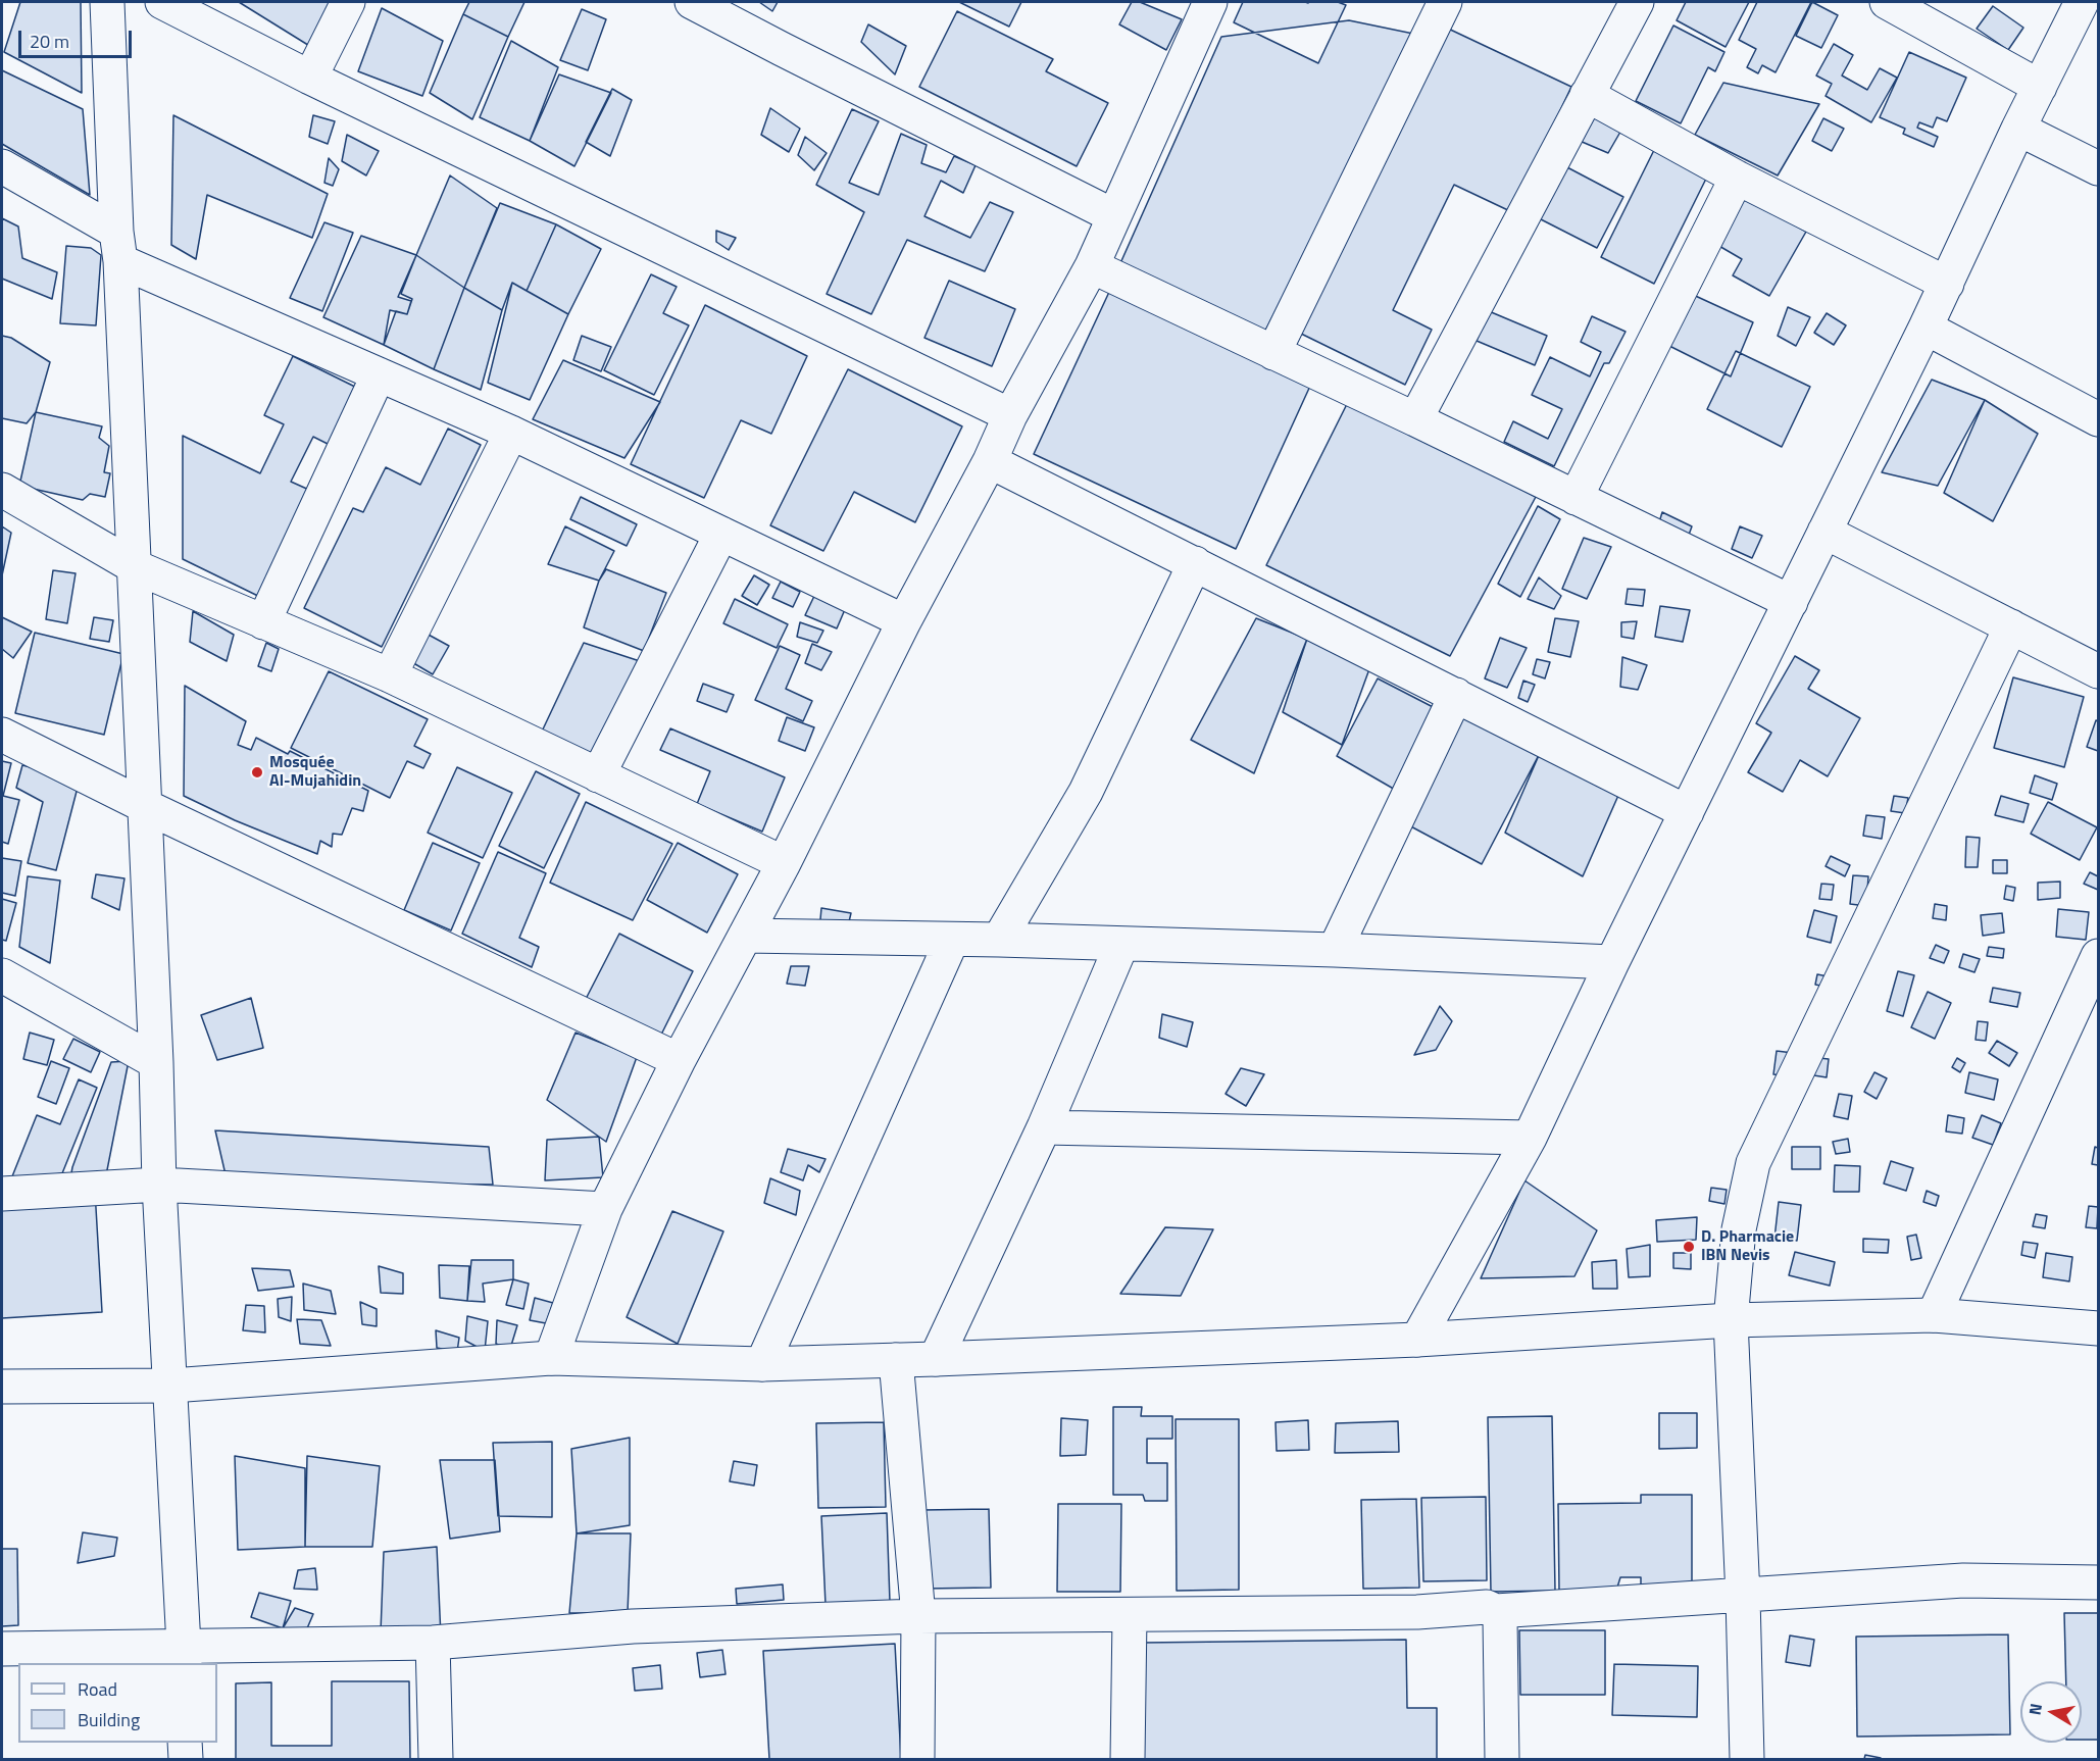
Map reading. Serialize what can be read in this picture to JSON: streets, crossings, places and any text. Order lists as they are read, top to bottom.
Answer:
{
  "places": ["Mosquée Al-Mujahidin", "D. Pharmacie IBN Nevis"],
  "legend": ["Road", "Building"],
  "scale_bar": "20 m",
  "north": "left"
}
